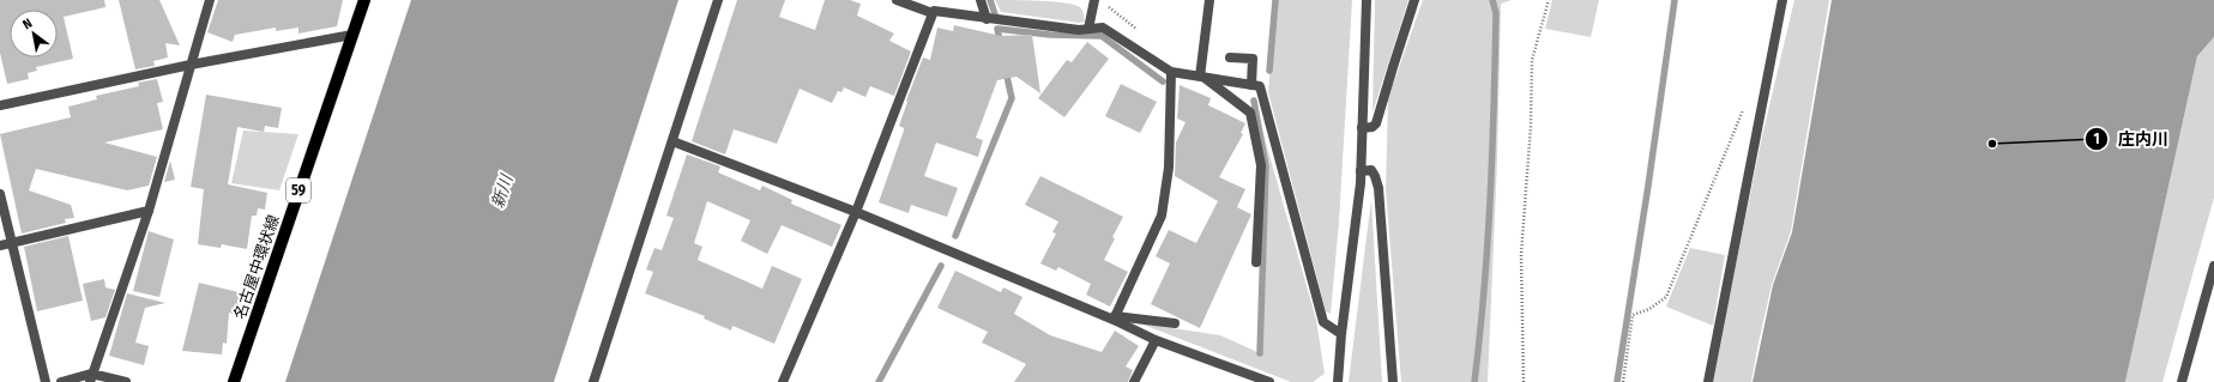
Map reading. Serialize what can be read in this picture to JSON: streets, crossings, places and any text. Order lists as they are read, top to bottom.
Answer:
{
  "streets": {
    "main road": ["59", "名古屋中環状線"]
  },
  "water": ["新川"],
  "places": ["庄内川"],
  "north": "top left"
}
